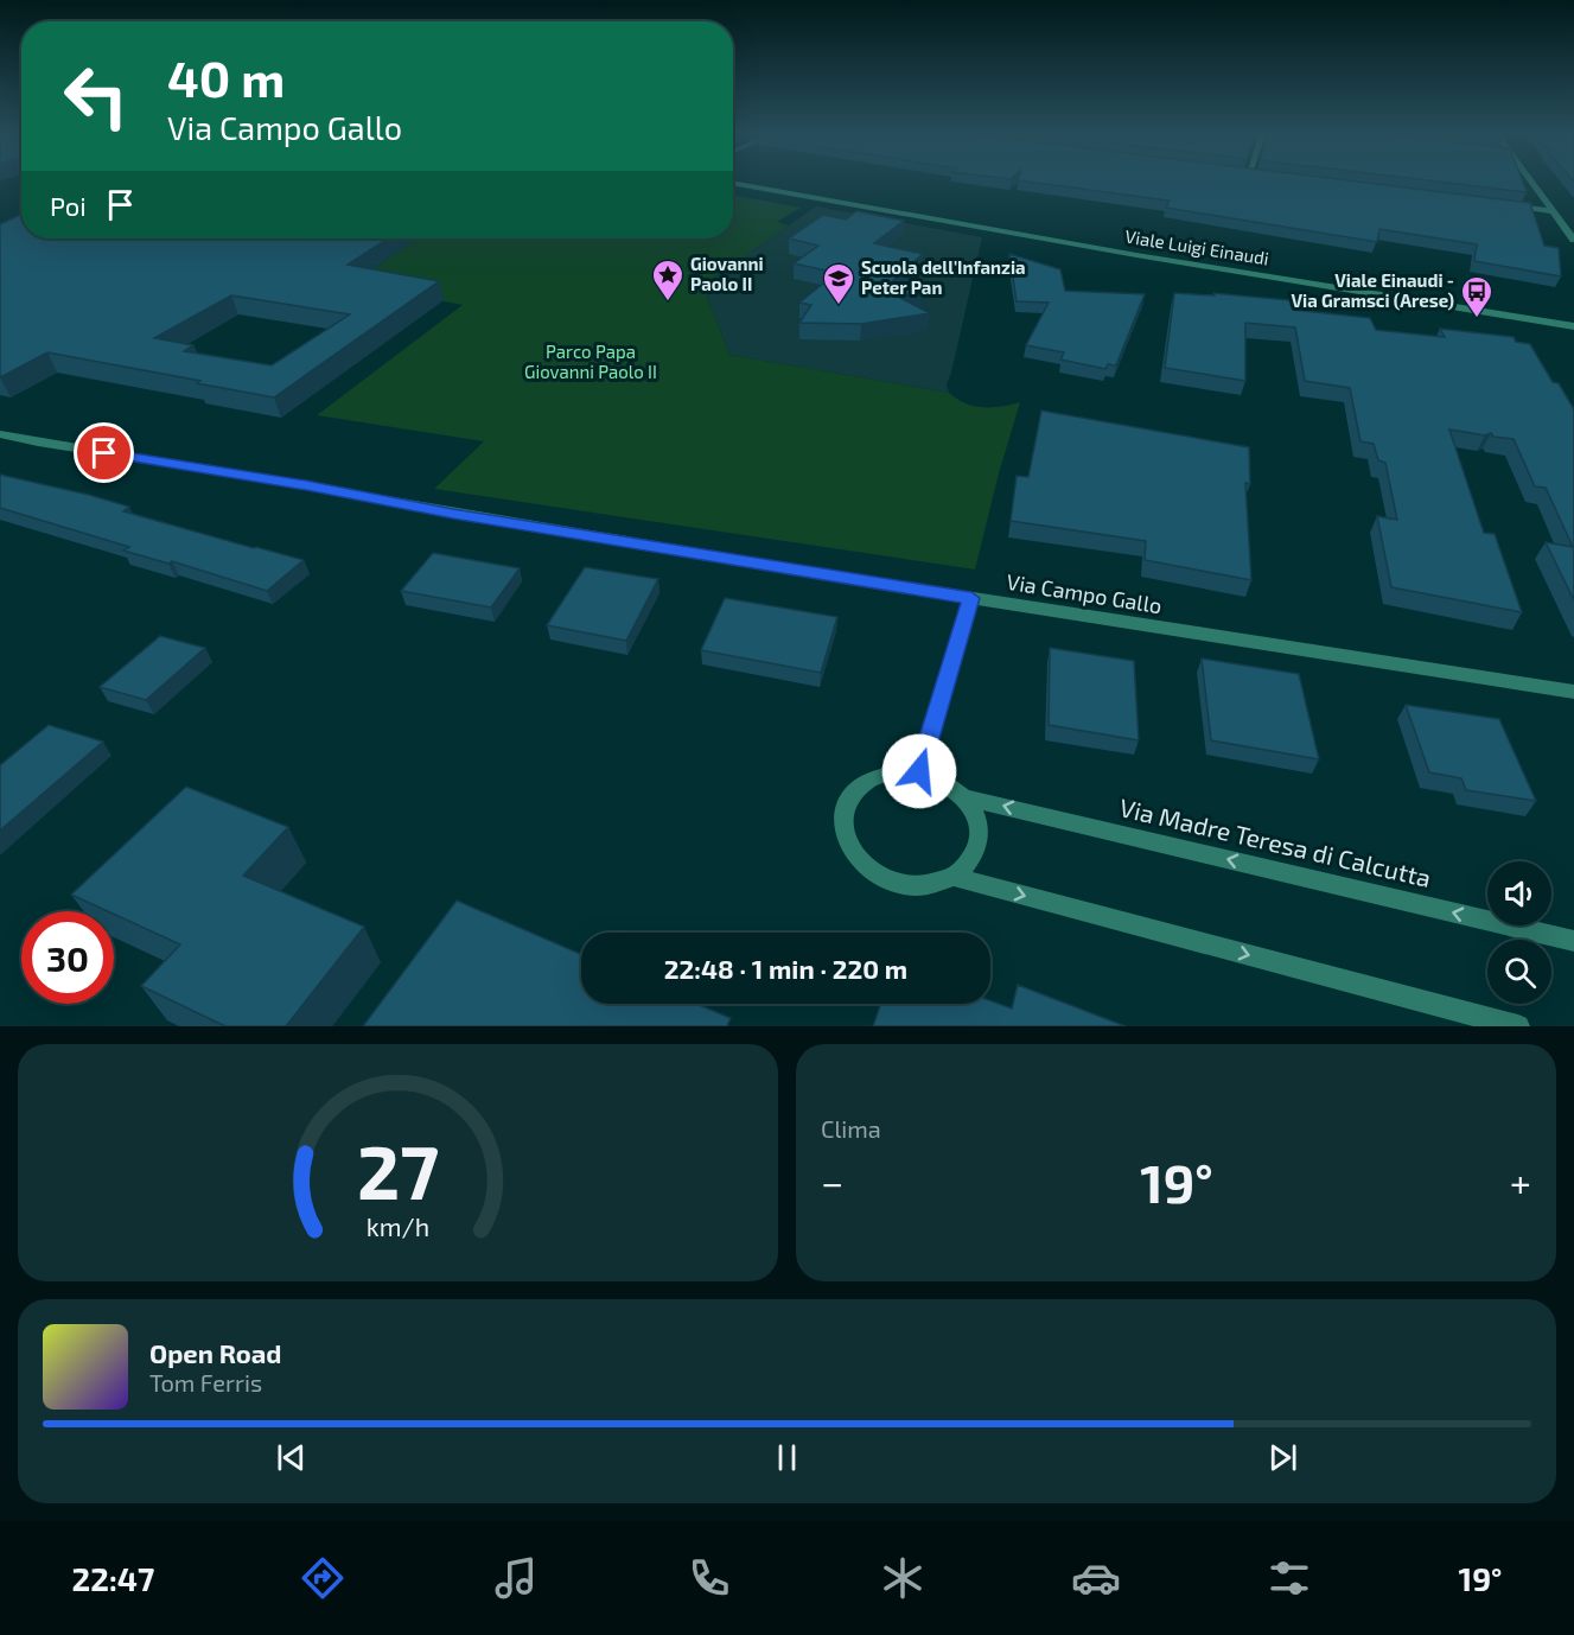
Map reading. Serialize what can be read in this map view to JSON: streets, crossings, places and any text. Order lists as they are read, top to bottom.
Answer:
{
  "streets": {
    "street": ["Viale Luigi Einaudi", "Via Campo Gallo", "Via Madre Teresa di Calcutta"]
  },
  "parks": ["Parco Papa Giovanni Paolo II"],
  "places": {
    "place": ["Giovanni Paolo II"],
    "school or university": ["Scuola dell'Infanzia Peter Pan"],
    "bus stop": ["Viale Einaudi - Via Gramsci (Arese)"]
  },
  "page": {
    "turn": ["40 m", "Via Campo Gallo"],
    "then": "Poi",
    "limit": "30",
    "trip": "22:48 · 1 min · 220 m",
    "tile": "Clima",
    "heat": ["−", "19°", "+"],
    "song": ["Open Road", "Tom Ferris"],
    "tabs": ["22:47", "19°"],
    "gauge": ["27", "km/h"]
  }
}
